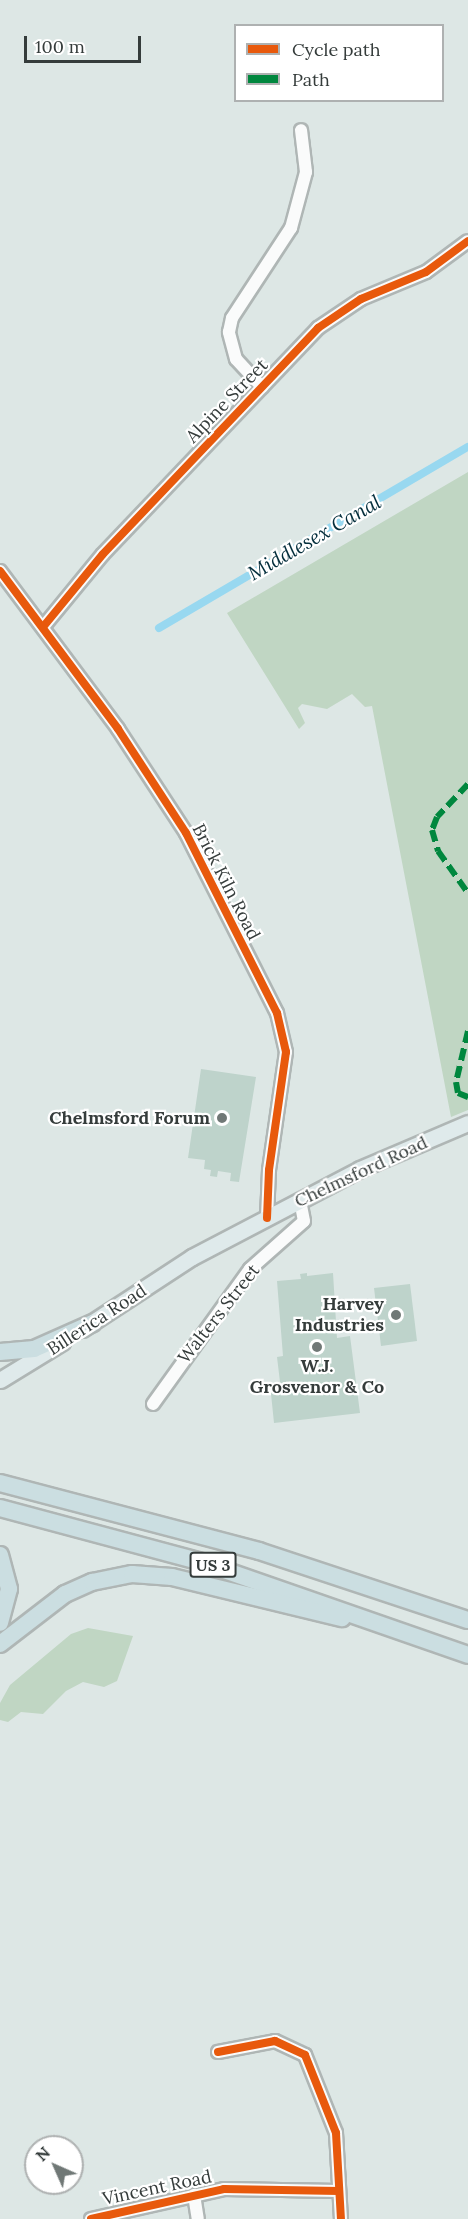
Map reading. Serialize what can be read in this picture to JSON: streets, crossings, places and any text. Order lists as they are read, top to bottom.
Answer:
{
  "streets": {
    "highway": ["US 3"],
    "main road": ["Chelmsford Road", "Billerica Road"],
    "street": [
      "Alpine Street",
      "Brick Kiln Road",
      "Walters Street",
      "Vincent Road"
    ]
  },
  "crossings": [
    ["Alpine Street", "Brick Kiln Road"],
    ["Brick Kiln Road", "Chelmsford Road"],
    ["Chelmsford Road", "Walters Street"],
    ["Chelmsford Road", "Billerica Road"]
  ],
  "water": ["Middlesex Canal"],
  "places": ["Chelmsford Forum", "Harvey Industries", "W.J. Grosvenor & Co"],
  "legend": ["Cycle path", "Path"],
  "scale_bar": "100 m",
  "north": "top left"
}
